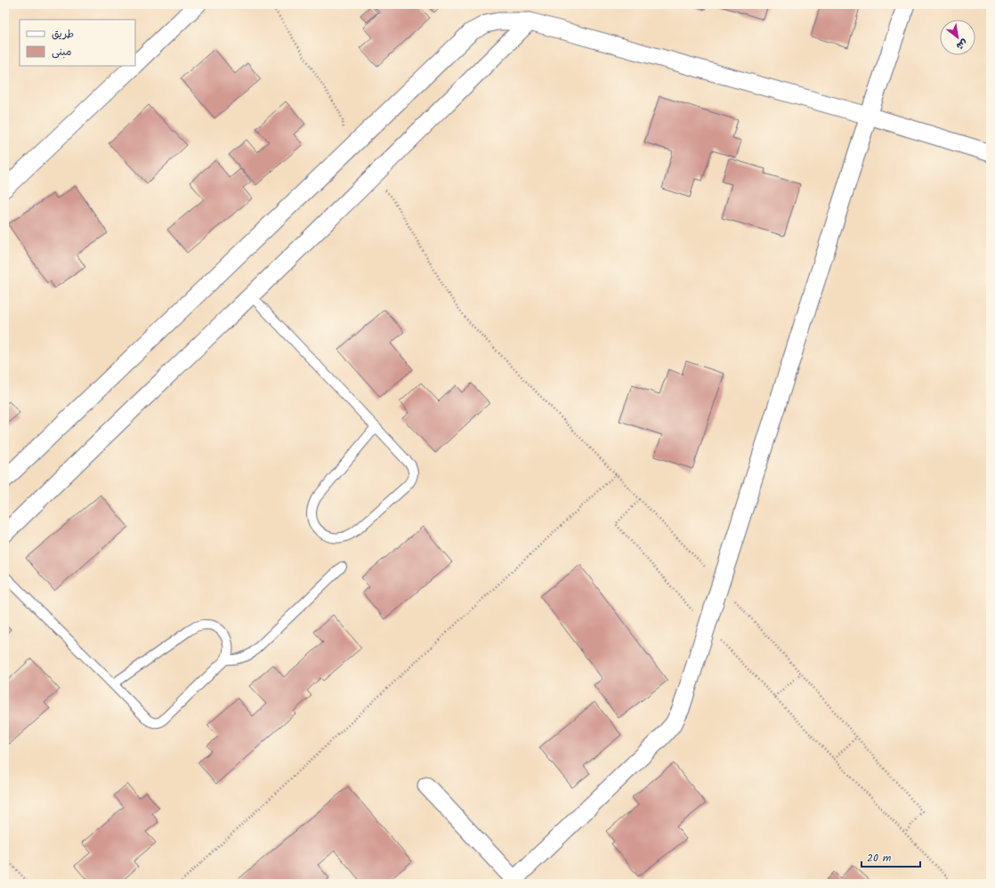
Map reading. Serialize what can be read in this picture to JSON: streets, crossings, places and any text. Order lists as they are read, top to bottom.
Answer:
{
  "legend": ["طريق", "مبنى"],
  "scale_bar": "20 m",
  "north": "bottom right"
}
